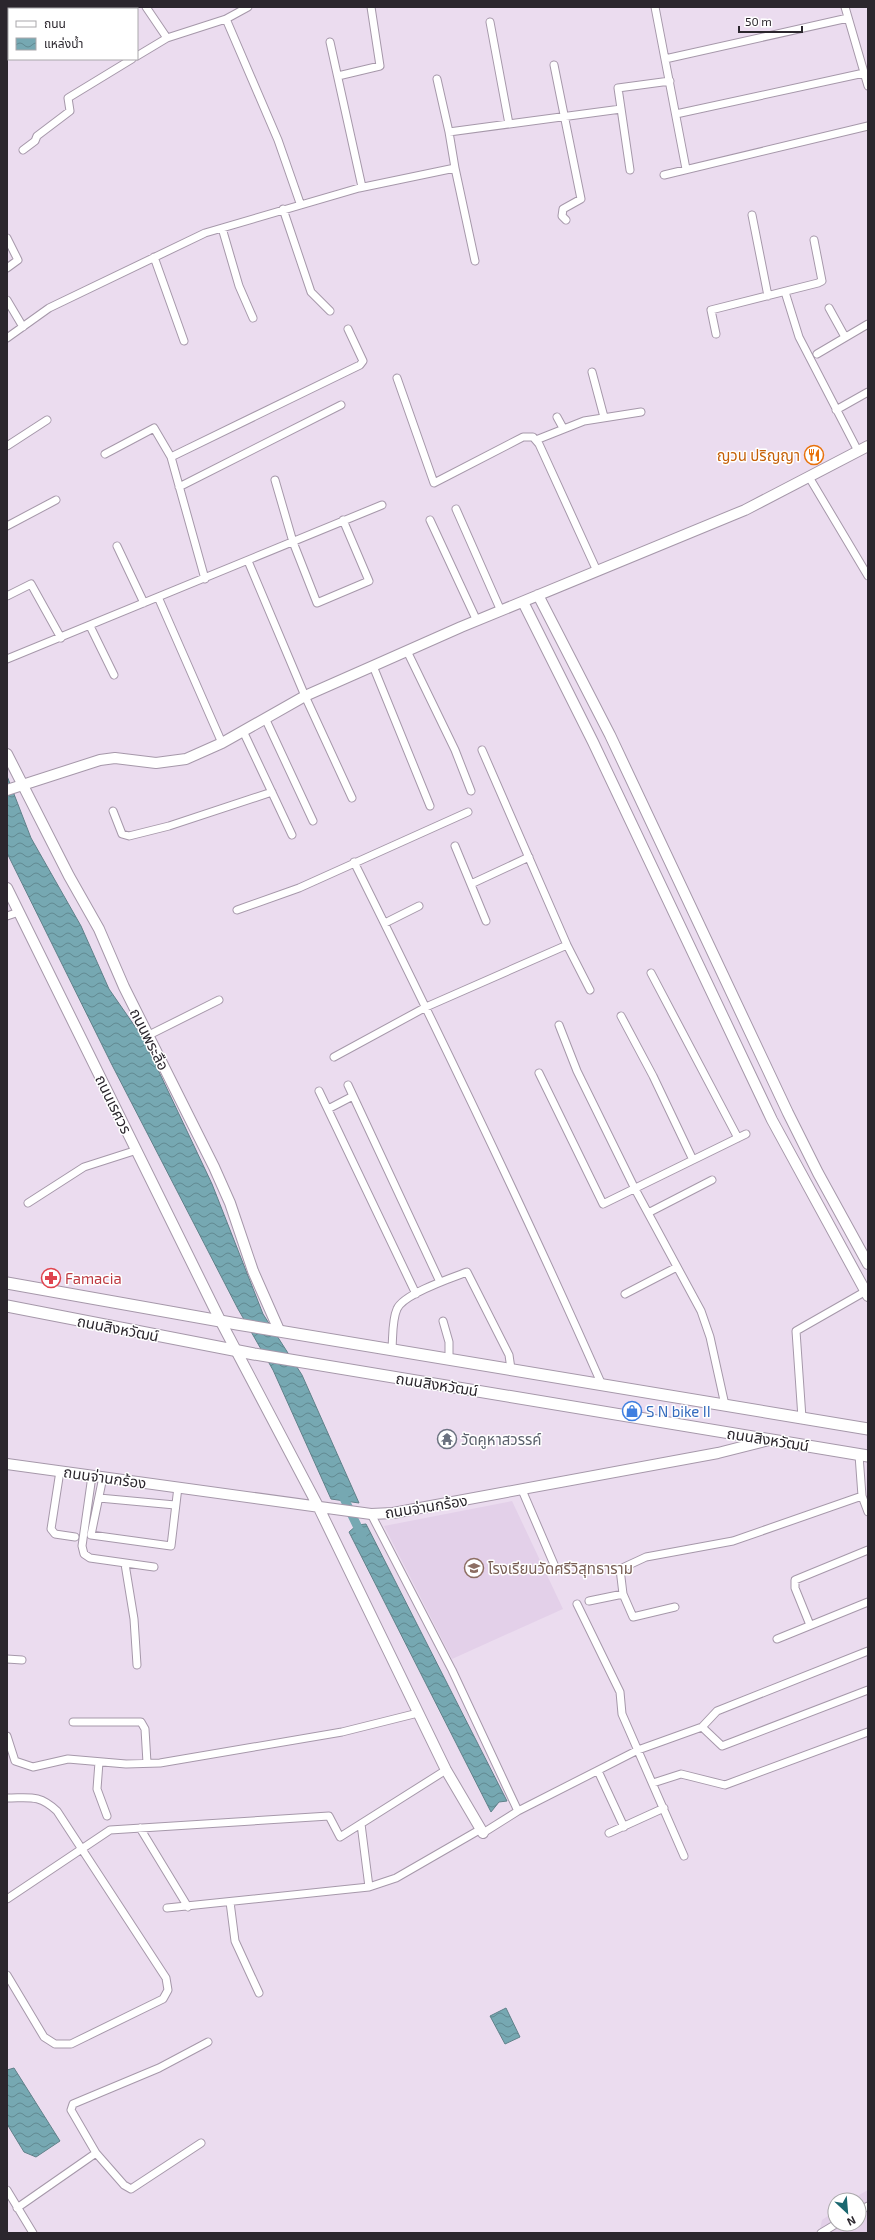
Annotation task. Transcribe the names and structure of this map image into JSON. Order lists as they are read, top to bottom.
{
  "streets": {
    "main road": ["ถนนสิงหวัฒน์"],
    "street": ["ถนนพระลือ", "ถนนเรศวร", "ถนนจ่านกร้อง"]
  },
  "crossings": [
    ["ถนนพระลือ", "ถนนสิงหวัฒน์"],
    ["ถนนเรศวร", "ถนนสิงหวัฒน์"],
    ["ถนนเรศวร", "ถนนจ่านกร้อง"],
    ["ถนนสิงหวัฒน์", "ถนนจ่านกร้อง"]
  ],
  "places": {
    "restaurant": ["ญวน ปริญญา"],
    "pharmacy": ["Famacia"],
    "shop": ["S N bike II"],
    "temple": ["วัดคูหาสวรรค์"],
    "school or university": ["โรงเรียนวัดศรีวิสุทธาราม"]
  },
  "legend": ["ถนน", "แหล่งน้ำ"],
  "scale_bar": "50 m",
  "north": "bottom right"
}
